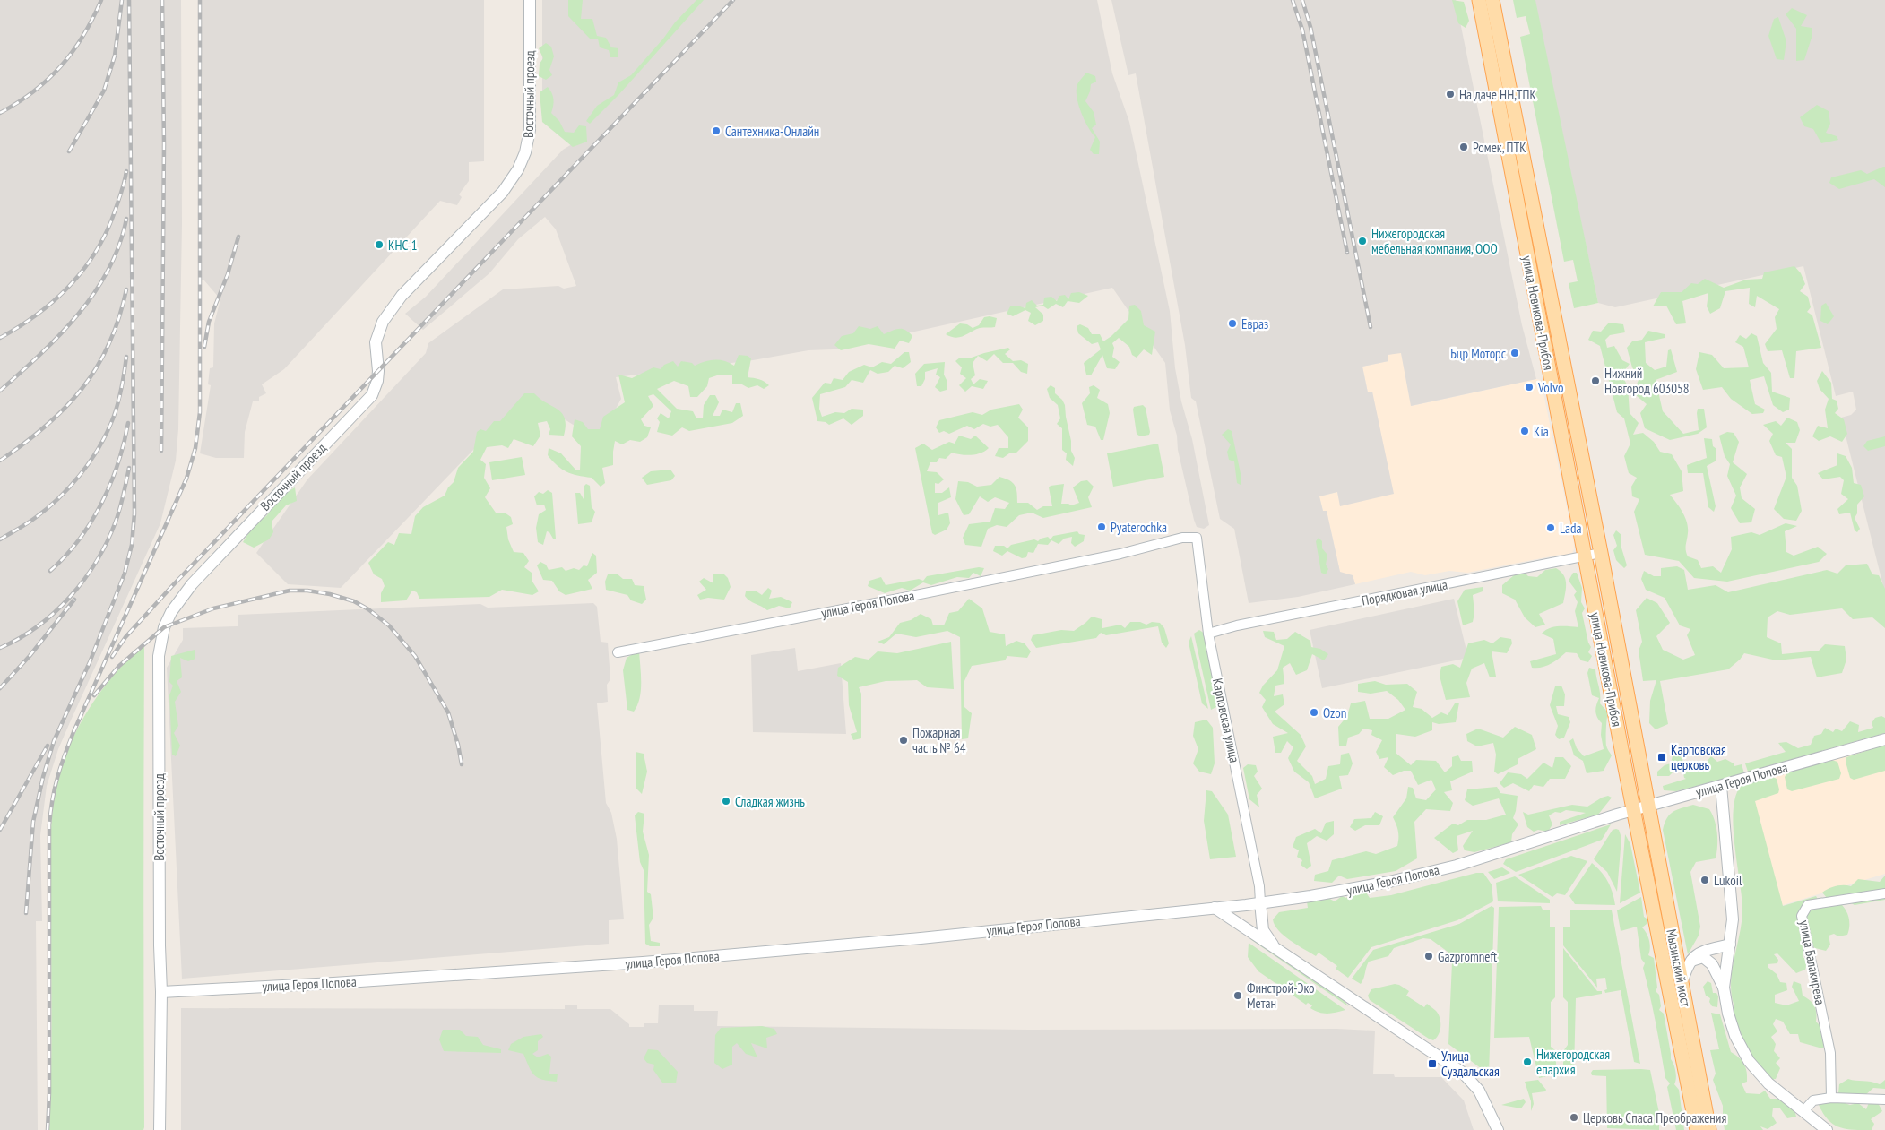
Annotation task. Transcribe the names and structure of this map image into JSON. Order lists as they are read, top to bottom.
{
  "streets": {
    "main road": ["улица Новикова-Прибоя", "Мызинский мост"],
    "street": [
      "Восточный проезд",
      "Порядковая улица",
      "улица Героя Попова",
      "Карповская улица",
      "улица Балакирева"
    ]
  },
  "crossings": [
    ["Восточный проезд", "улица Героя Попова"],
    ["улица Новикова-Прибоя", "Порядковая улица"],
    ["улица Новикова-Прибоя", "улица Героя Попова"],
    ["улица Новикова-Прибоя", "Мызинский мост"],
    ["Порядковая улица", "Карповская улица"],
    ["улица Героя Попова", "Карповская улица"],
    ["улица Героя Попова", "Мызинский мост"]
  ],
  "places": {
    "other": [
      "На даче НН,ТПК",
      "Сантехника-Онлайн",
      "Ромек, ПТК",
      "Нижегородская мебельная компания, ООО",
      "КНС-1",
      "Евраз",
      "Бцр Моторс",
      "Нижний Новгород 603058",
      "Volvo",
      "Kia",
      "Pyaterochka",
      "Lada",
      "Ozon",
      "Пожарная часть № 64",
      "Сладкая жизнь",
      "Lukoil",
      "Gazpromneft",
      "Финстрой-Эко Метан",
      "Нижегородская епархия",
      "Церковь Спаса Преображения"
    ],
    "transit": ["Карповская церковь", "Улица Суздальская"]
  }
}
